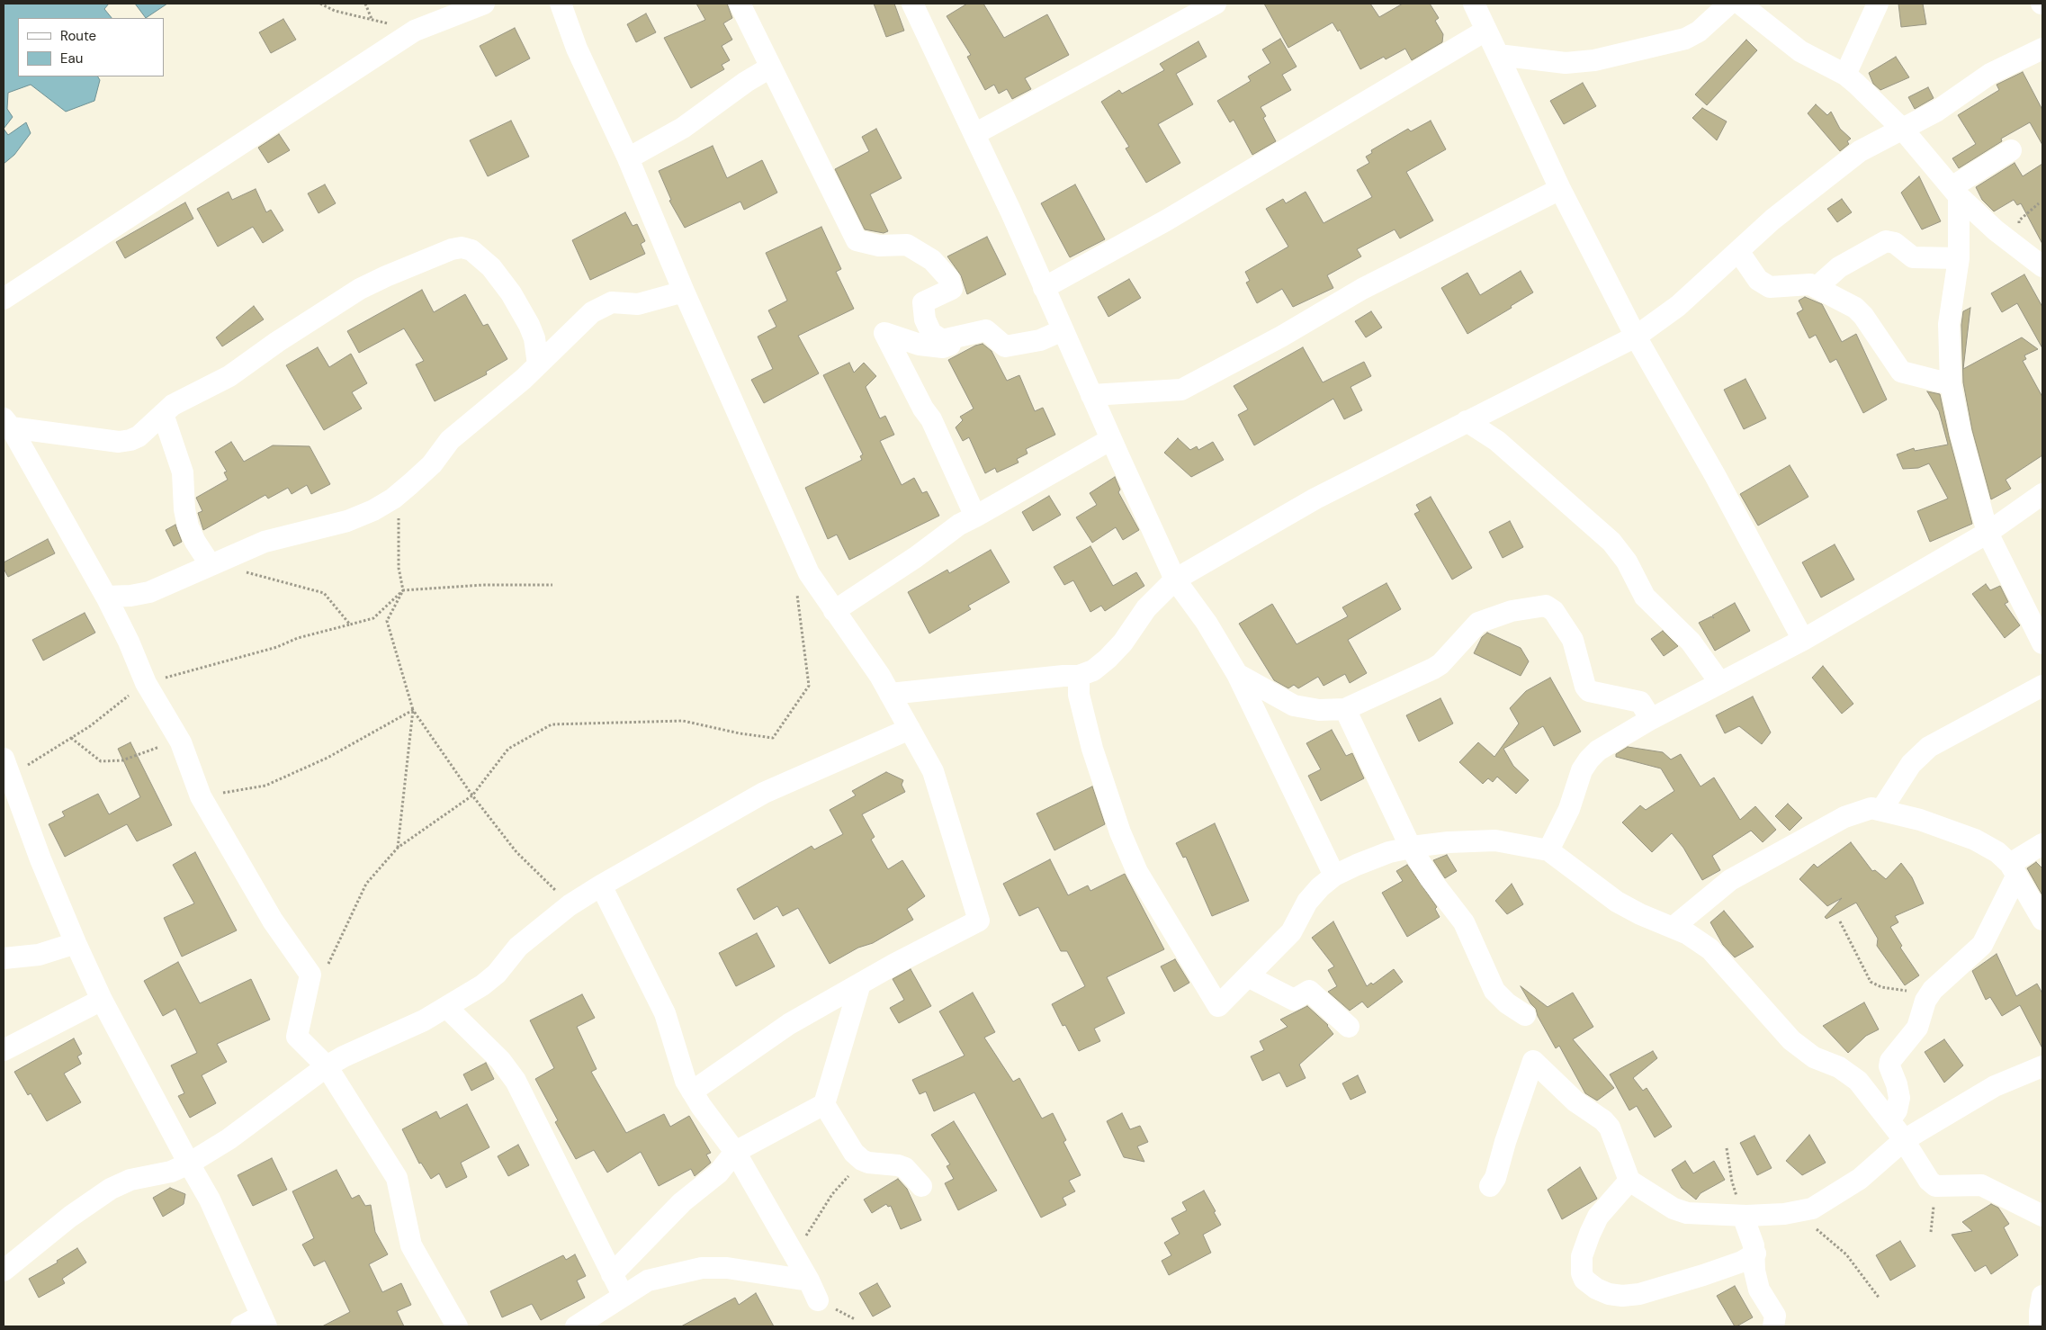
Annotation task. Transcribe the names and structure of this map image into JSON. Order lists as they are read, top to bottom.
{
  "legend": ["Route", "Eau"]
}
